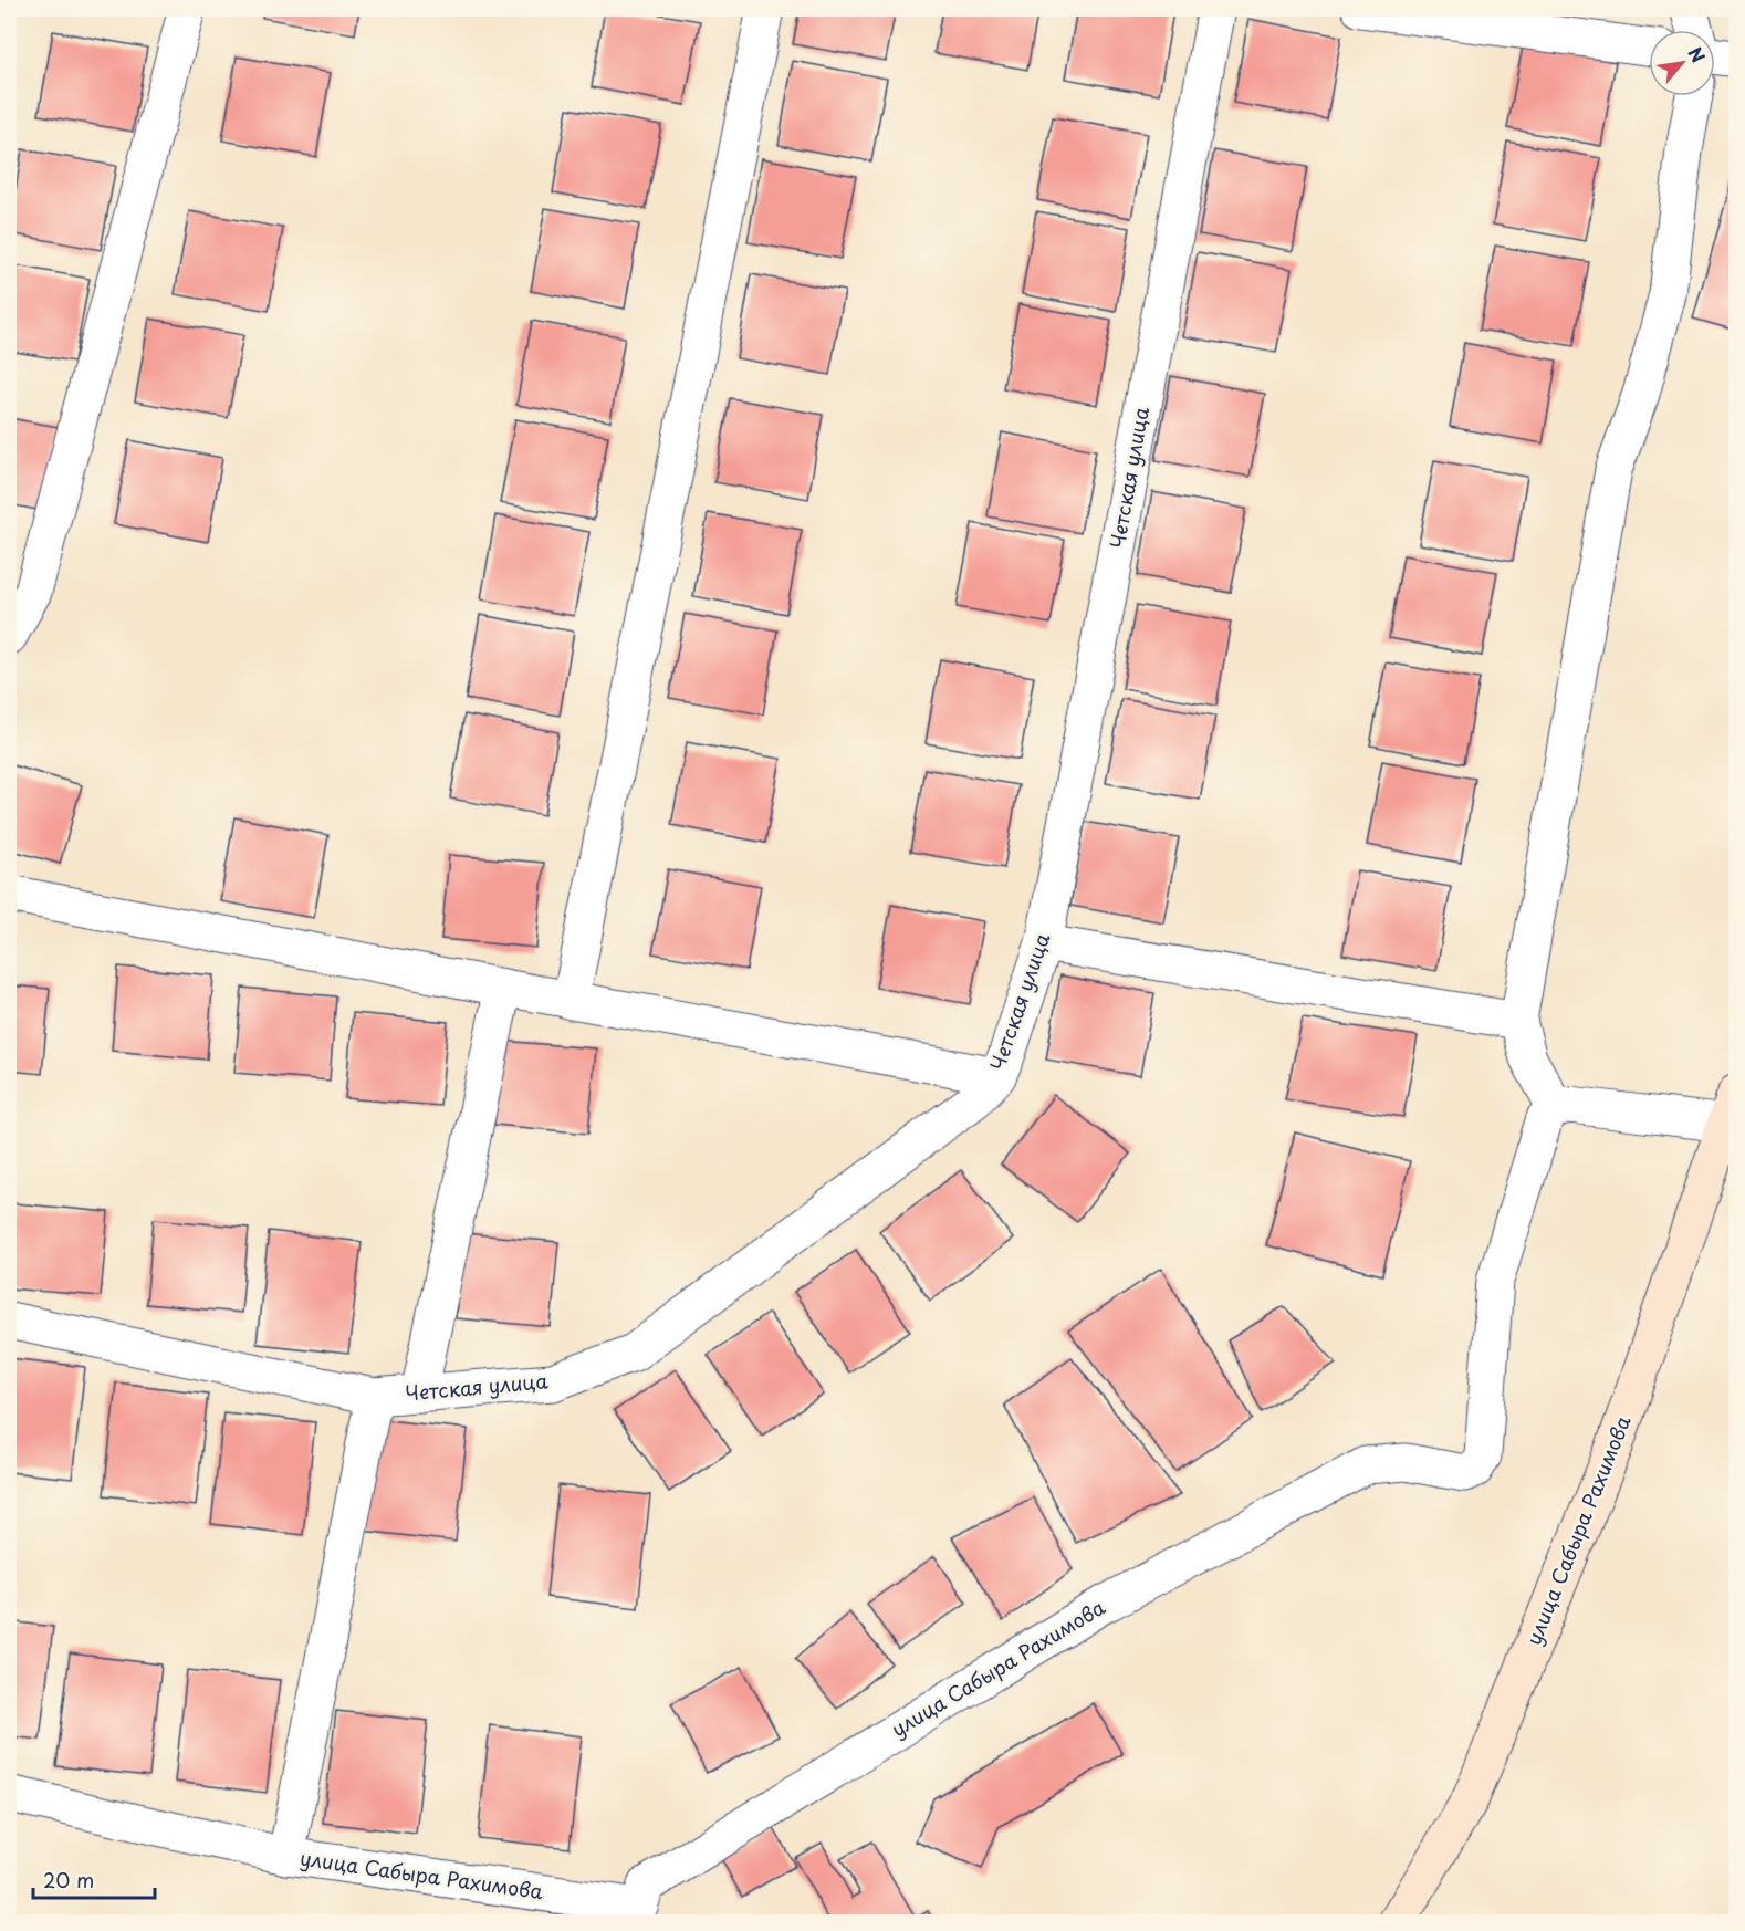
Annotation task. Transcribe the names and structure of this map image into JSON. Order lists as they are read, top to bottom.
{
  "streets": {
    "main road": ["улица Сабыра Рахимова"],
    "street": ["Четская улица"]
  },
  "scale_bar": "20 m",
  "north": "top right"
}
